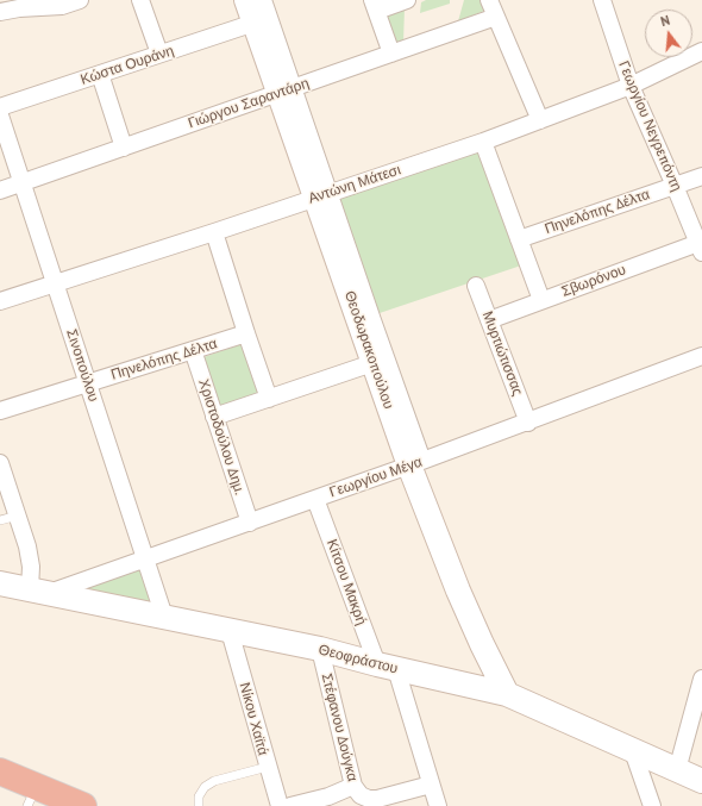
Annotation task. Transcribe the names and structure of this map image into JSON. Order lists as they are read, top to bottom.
{
  "streets": {
    "street": [
      "Κώστα Ουράνη",
      "Γιώργου Σαραντάρη",
      "Γεωργίου Νεγρεπόντη",
      "Αντώνη Μάτεσι",
      "Πηνελόπης Δέλτα",
      "Σβωρόνου",
      "Θεοδωρακοπούλου",
      "Μυρτιώτισσας",
      "Σινοπούλου",
      "Χριστοδούλου Δημ.",
      "Γεωργίου Μέγα",
      "Κίτσου Μακρή",
      "Θεοφράστου",
      "Νίκου Χαϊτά",
      "Στέφανου Δούγκα"
    ]
  },
  "crossings": [
    ["Κώστα Ουράνη", "Θεοδωρακοπούλου"],
    ["Γιώργου Σαραντάρη", "Θεοδωρακοπούλου"],
    ["Γιώργου Σαραντάρη", "Σινοπούλου"],
    ["Γεωργίου Νεγρεπόντη", "Αντώνη Μάτεσι"],
    ["Γεωργίου Νεγρεπόντη", "Πηνελόπης Δέλτα"],
    ["Γεωργίου Νεγρεπόντη", "Σβωρόνου"],
    ["Αντώνη Μάτεσι", "Θεοδωρακοπούλου"],
    ["Αντώνη Μάτεσι", "Σινοπούλου"],
    ["Πηνελόπης Δέλτα", "Σινοπούλου"],
    ["Πηνελόπης Δέλτα", "Χριστοδούλου Δημ."],
    ["Σβωρόνου", "Μυρτιώτισσας"],
    ["Θεοδωρακοπούλου", "Γεωργίου Μέγα"],
    ["Θεοδωρακοπούλου", "Θεοφράστου"],
    ["Μυρτιώτισσας", "Γεωργίου Μέγα"],
    ["Σινοπούλου", "Γεωργίου Μέγα"],
    ["Σινοπούλου", "Θεοφράστου"],
    ["Χριστοδούλου Δημ.", "Γεωργίου Μέγα"],
    ["Γεωργίου Μέγα", "Κίτσου Μακρή"],
    ["Γεωργίου Μέγα", "Θεοφράστου"],
    ["Κίτσου Μακρή", "Θεοφράστου"],
    ["Κίτσου Μακρή", "Στέφανου Δούγκα"],
    ["Θεοφράστου", "Νίκου Χαϊτά"],
    ["Θεοφράστου", "Στέφανου Δούγκα"]
  ],
  "north": "top"
}
